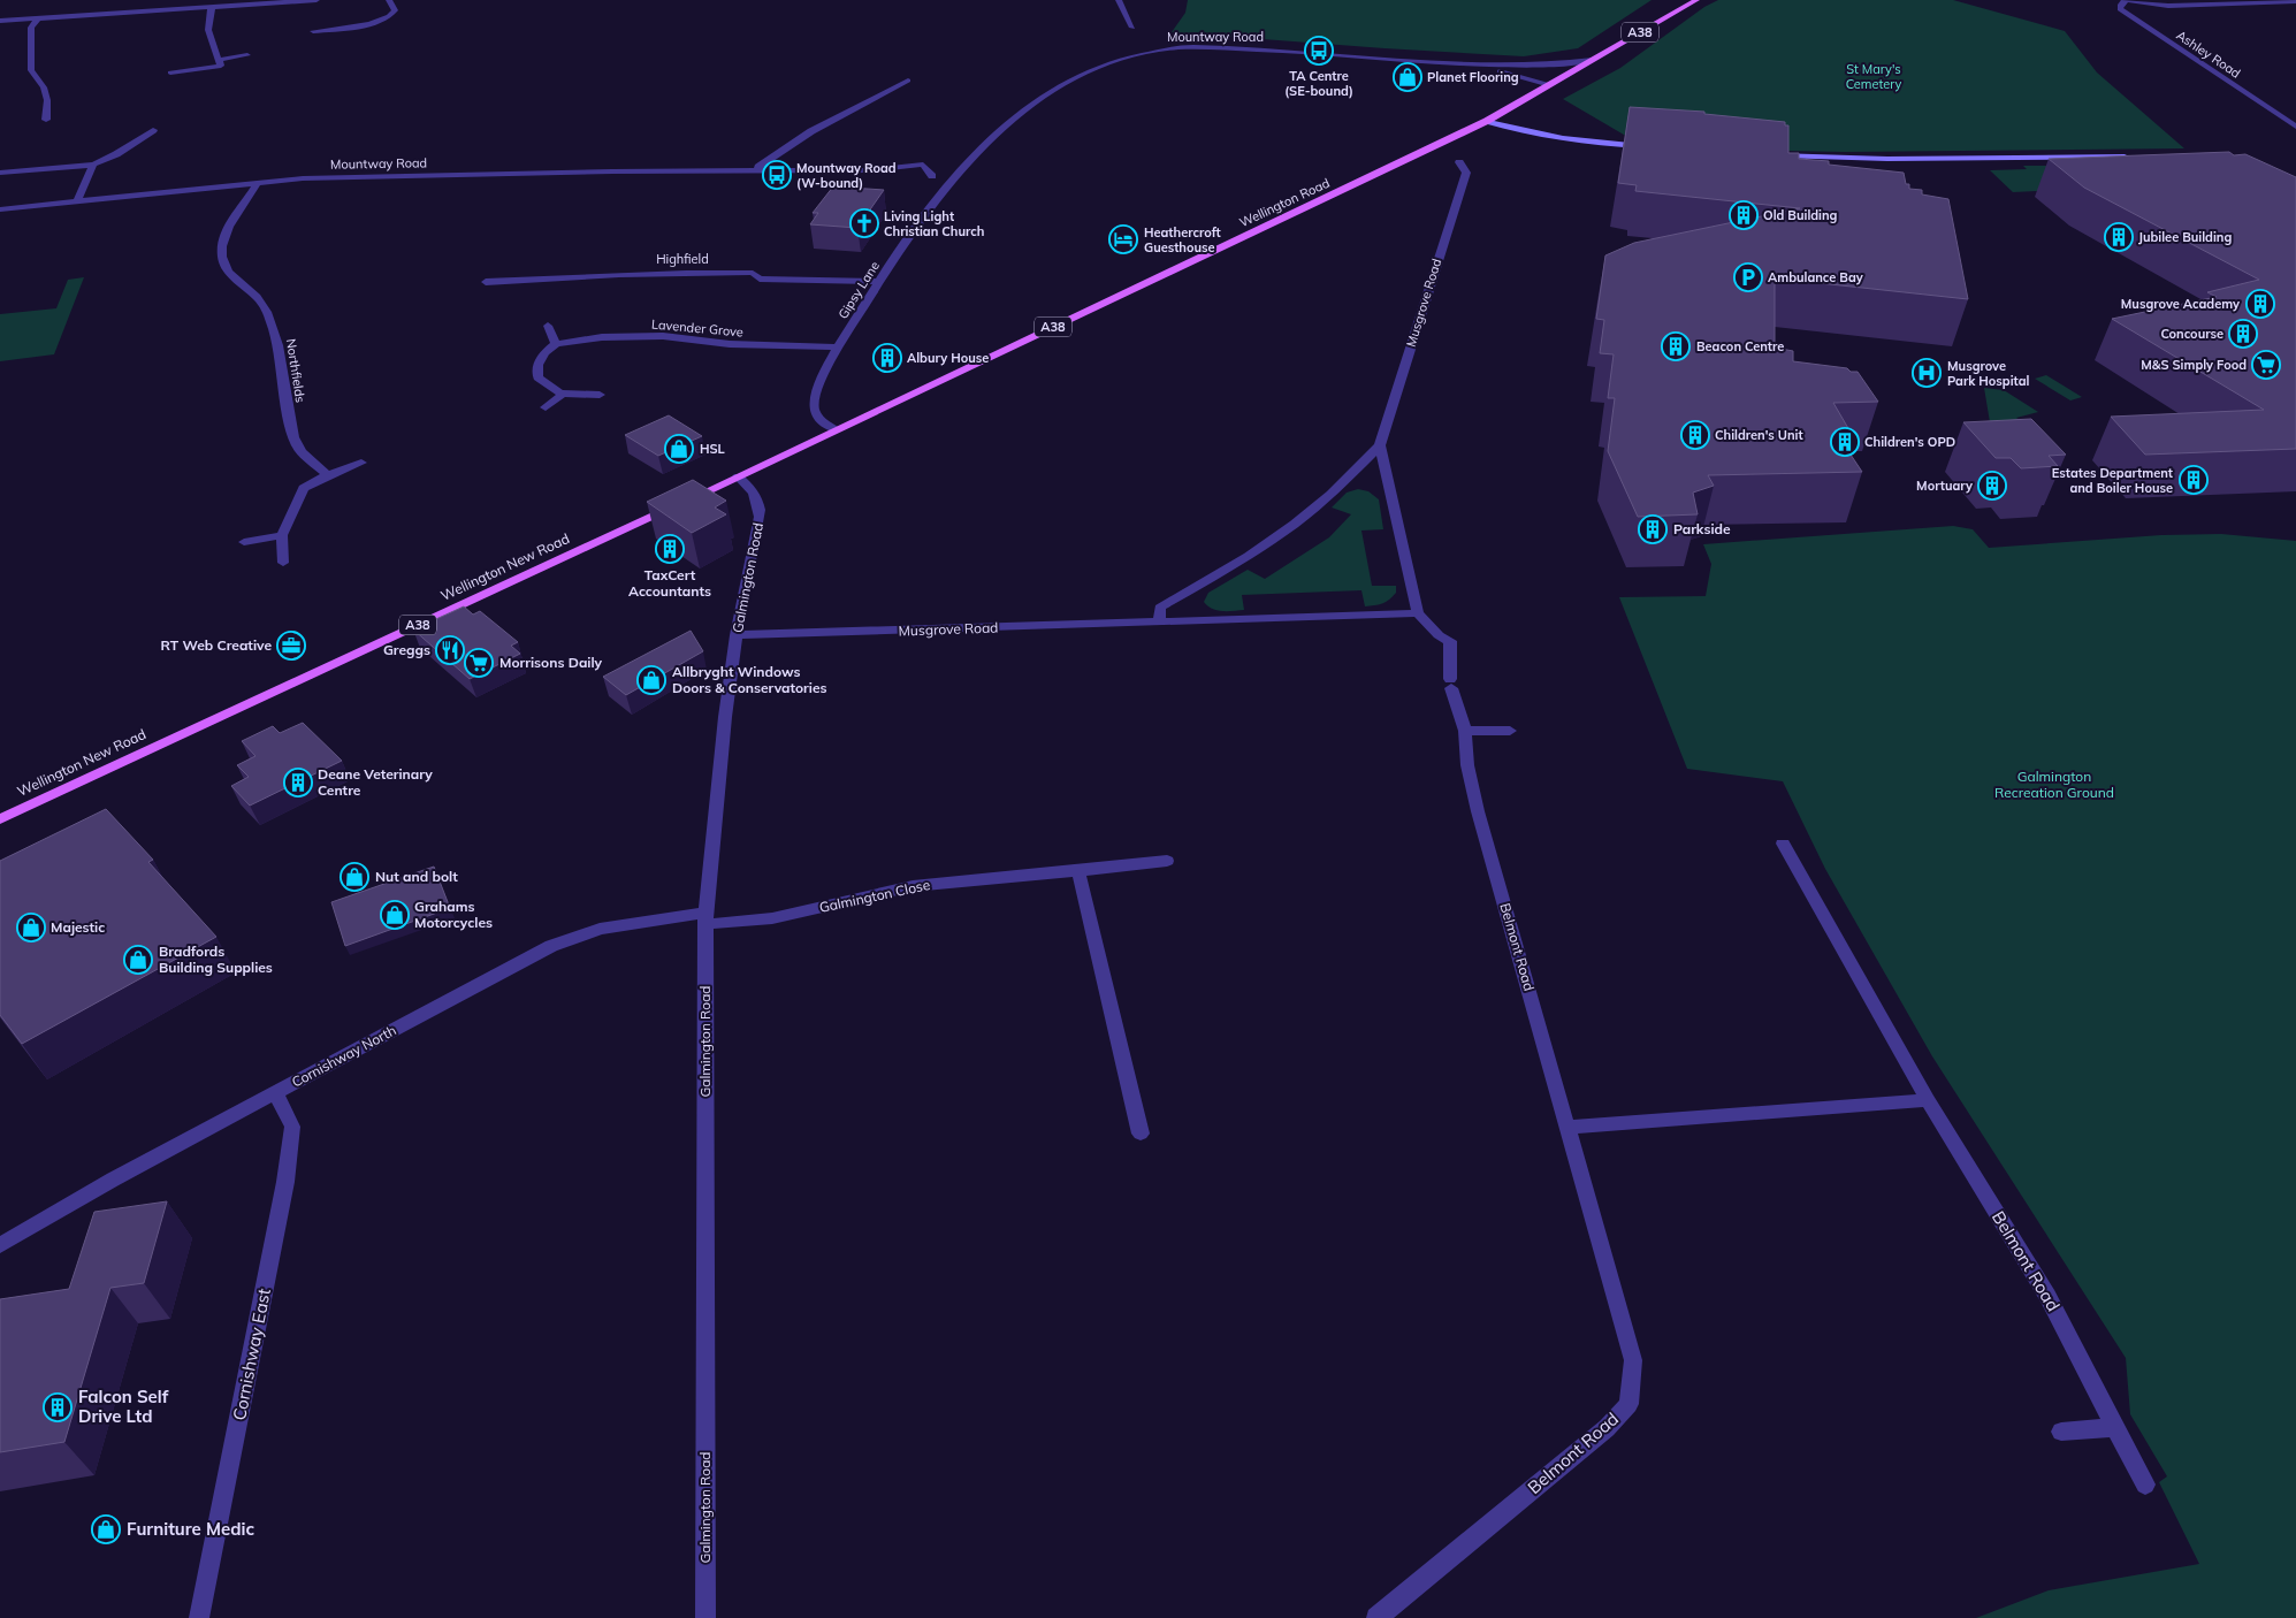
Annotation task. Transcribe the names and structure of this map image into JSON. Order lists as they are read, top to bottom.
{
  "streets": {
    "main road": ["A38", "Wellington Road", "Wellington New Road"],
    "street": [
      "Mountway Road",
      "Ashley Road",
      "Highfield",
      "Gipsy Lane",
      "Musgrove Road",
      "Lavender Grove",
      "Northfields",
      "Galmington Road",
      "Galmington Close",
      "Belmont Road",
      "Cornishway North",
      "Cornishway East"
    ]
  },
  "crossings": [
    ["A38", "Mountway Road"],
    ["A38", "Wellington Road"],
    ["Mountway Road", "Gipsy Lane"],
    ["Mountway Road", "Northfields"],
    ["Wellington Road", "Gipsy Lane"],
    ["Wellington Road", "Wellington New Road"],
    ["Highfield", "Gipsy Lane"],
    ["Gipsy Lane", "Lavender Grove"],
    ["Gipsy Lane", "Wellington New Road"],
    ["Musgrove Road", "Galmington Road"],
    ["Musgrove Road", "Belmont Road"],
    ["Wellington New Road", "Galmington Road"],
    ["Galmington Road", "Galmington Close"],
    ["Galmington Road", "Cornishway North"],
    ["Galmington Close", "Cornishway North"],
    ["Cornishway North", "Cornishway East"]
  ],
  "parks": ["St Mary's Cemetery", "Galmington Recreation Ground"],
  "places": {
    "bus stop": ["TA Centre (SE-bound)", "Mountway Road (W-bound)"],
    "shop": [
      "Planet Flooring",
      "HSL",
      "Allbryght Windows Doors & Conservatories",
      "Nut and bolt",
      "Grahams Motorcycles",
      "Majestic",
      "Bradfords Building Supplies",
      "Furniture Medic"
    ],
    "building": [
      "Old Building",
      "Jubilee Building",
      "Musgrove Academy",
      "Concourse",
      "Beacon Centre",
      "Albury House",
      "Children's Unit",
      "Children's OPD",
      "Estates Department and Boiler House",
      "Mortuary",
      "Parkside",
      "TaxCert Accountants",
      "Deane Veterinary Centre",
      "Falcon Self Drive Ltd"
    ],
    "church": ["Living Light Christian Church"],
    "hotel": ["Heathercroft Guesthouse"],
    "parking": ["Ambulance Bay"],
    "supermarket": ["M&S Simply Food", "Morrisons Daily"],
    "hospital": ["Musgrove Park Hospital"],
    "office": ["RT Web Creative"],
    "restaurant": ["Greggs"]
  }
}
